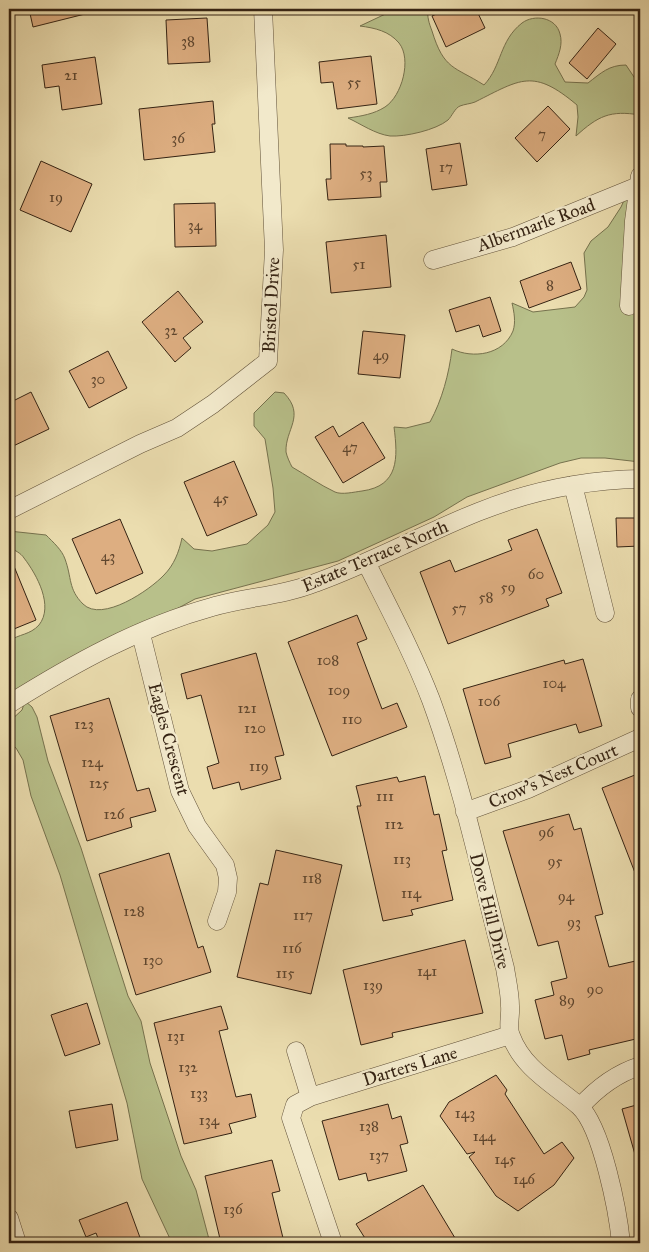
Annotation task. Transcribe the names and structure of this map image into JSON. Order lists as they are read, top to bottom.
{
  "streets": {
    "street": [
      "Albermarle Road",
      "Bristol Drive",
      "Estate Terrace North",
      "Eagles Crescent",
      "Crow's Nest Court",
      "Dove Hill Drive",
      "Darters Lane"
    ]
  },
  "crossings": [
    ["Estate Terrace North", "Eagles Crescent"],
    ["Estate Terrace North", "Dove Hill Drive"],
    ["Crow's Nest Court", "Dove Hill Drive"],
    ["Dove Hill Drive", "Darters Lane"]
  ],
  "house_numbers": [
    "38",
    "21",
    "55",
    "7",
    "36",
    "17",
    "53",
    "19",
    "34",
    "51",
    "8",
    "32",
    "49",
    "30",
    "47",
    "45",
    "43",
    "60",
    "59",
    "58",
    "57",
    "108",
    "104",
    "109",
    "106",
    "121",
    "110",
    "123",
    "120",
    "124",
    "119",
    "125",
    "111",
    "126",
    "112",
    "96",
    "113",
    "95",
    "118",
    "114",
    "94",
    "128",
    "117",
    "93",
    "116",
    "130",
    "141",
    "115",
    "139",
    "90",
    "89",
    "131",
    "132",
    "133",
    "143",
    "134",
    "138",
    "144",
    "137",
    "145",
    "146",
    "136"
  ]
}
